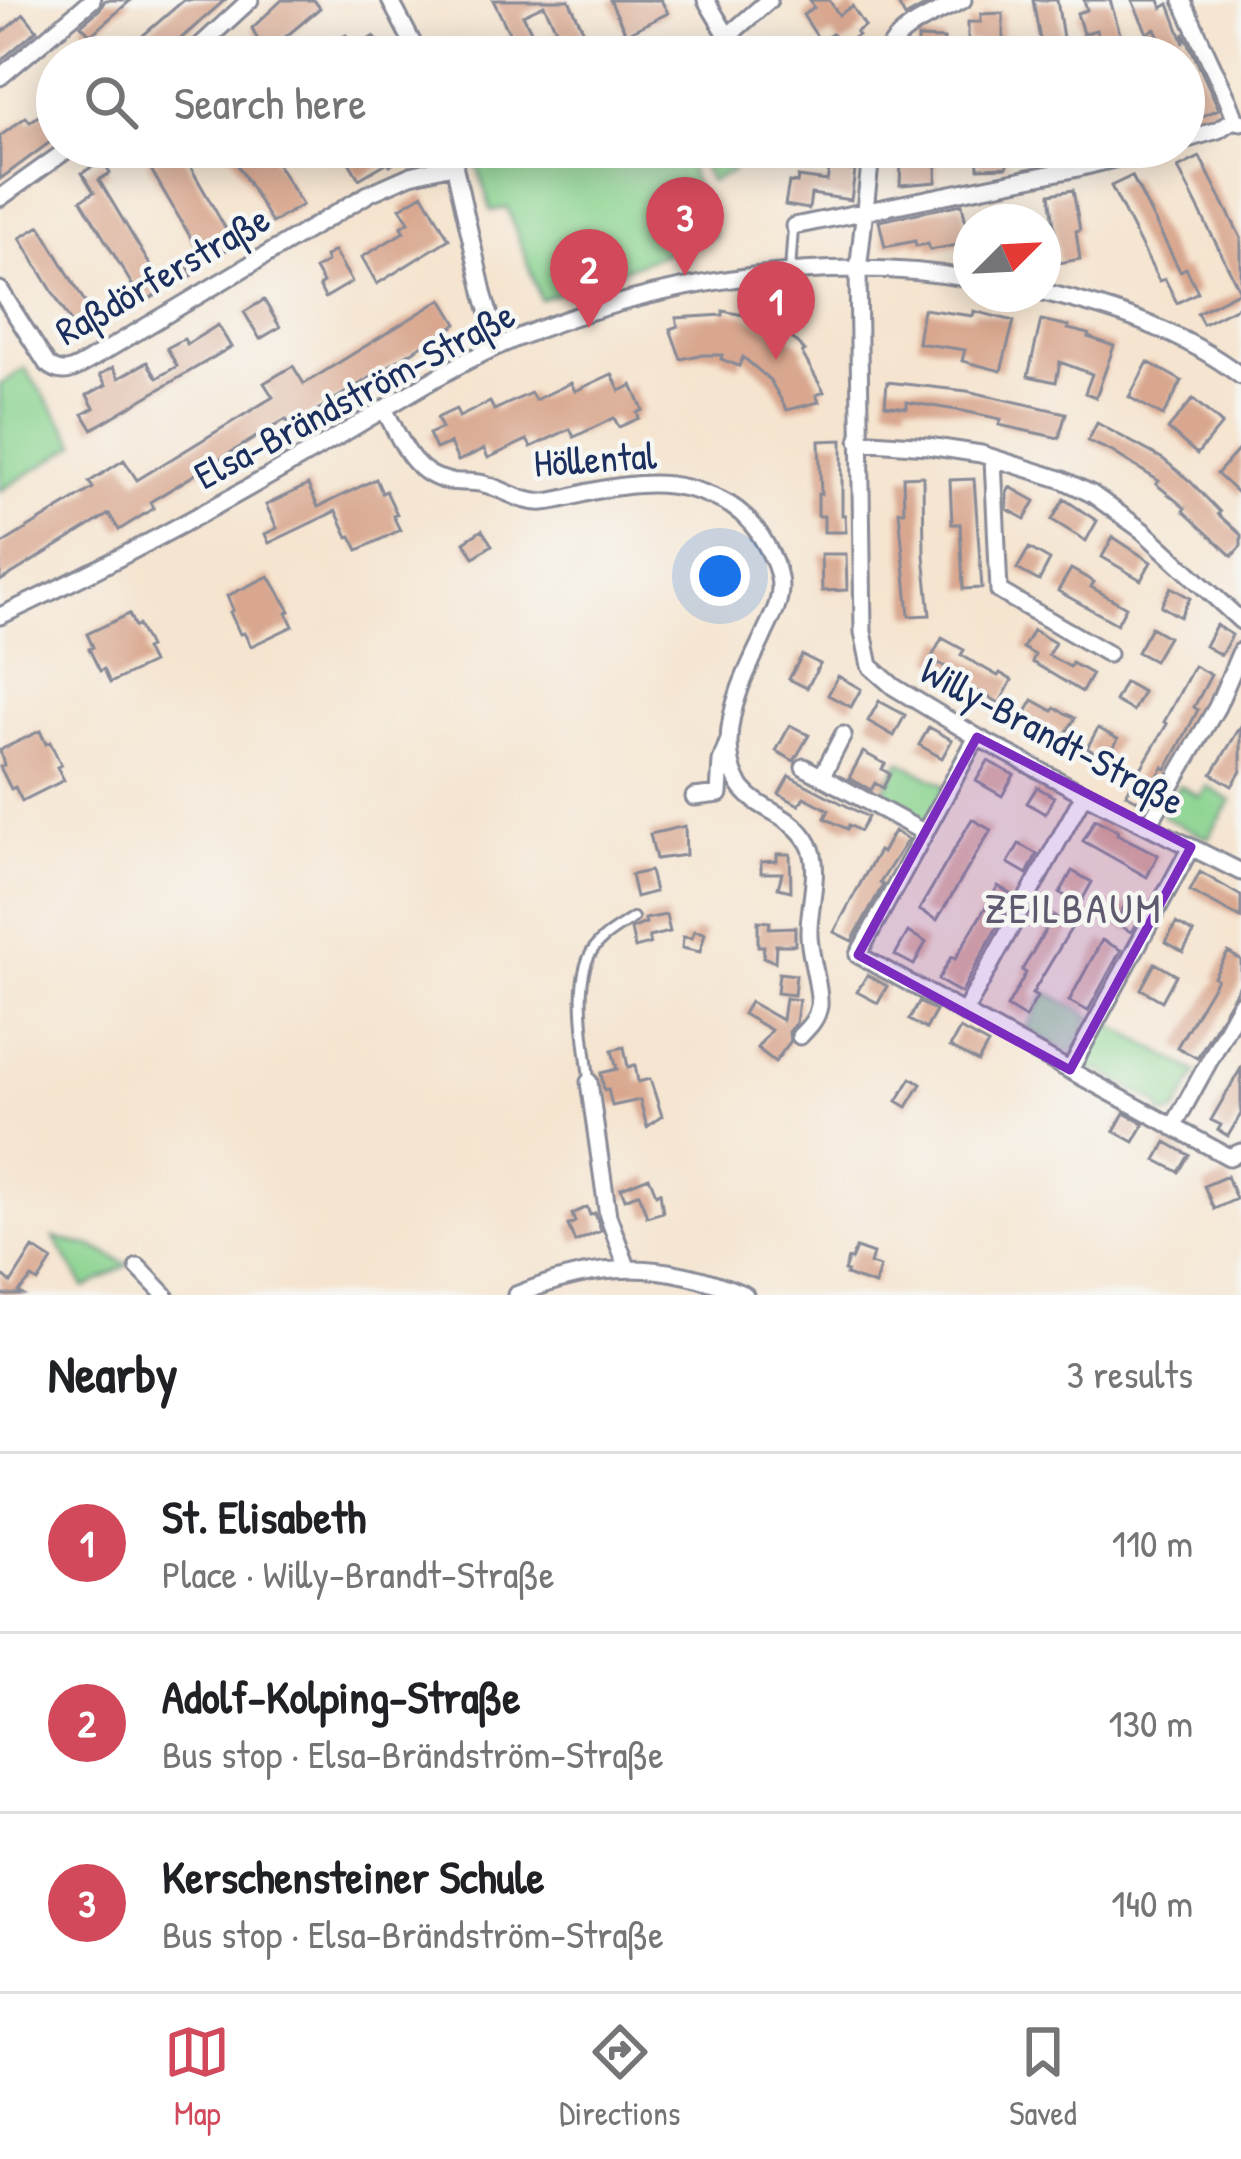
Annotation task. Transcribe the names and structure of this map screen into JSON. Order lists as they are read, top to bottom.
{
  "streets": {
    "street": [
      "Raßdörferstraße",
      "Elsa-Brändström-Straße",
      "Höllental",
      "Willy-Brandt-Straße"
    ]
  },
  "crossings": [
    ["Elsa-Brändström-Straße", "Höllental"],
    ["Elsa-Brändström-Straße", "Willy-Brandt-Straße"]
  ],
  "districts": ["ZEILBAUM"],
  "north": "top right",
  "page": {
    "search": "Search here",
    "pins": ["3", "2", "1"],
    "heading": ["Nearby", "3 results"],
    "list": [
      {
        "mark": "1",
        "name": "St. Elisabeth",
        "note": "Place · Willy-Brandt-Straße",
        "value": "110 m"
      },
      {
        "mark": "2",
        "name": "Adolf-Kolping-Straße",
        "note": "Bus stop · Elsa-Brändström-Straße",
        "value": "130 m"
      },
      {
        "mark": "3",
        "name": "Kerschensteiner Schule",
        "note": "Bus stop · Elsa-Brändström-Straße",
        "value": "140 m"
      }
    ],
    "nav": ["Map", "Directions", "Saved"]
  }
}
